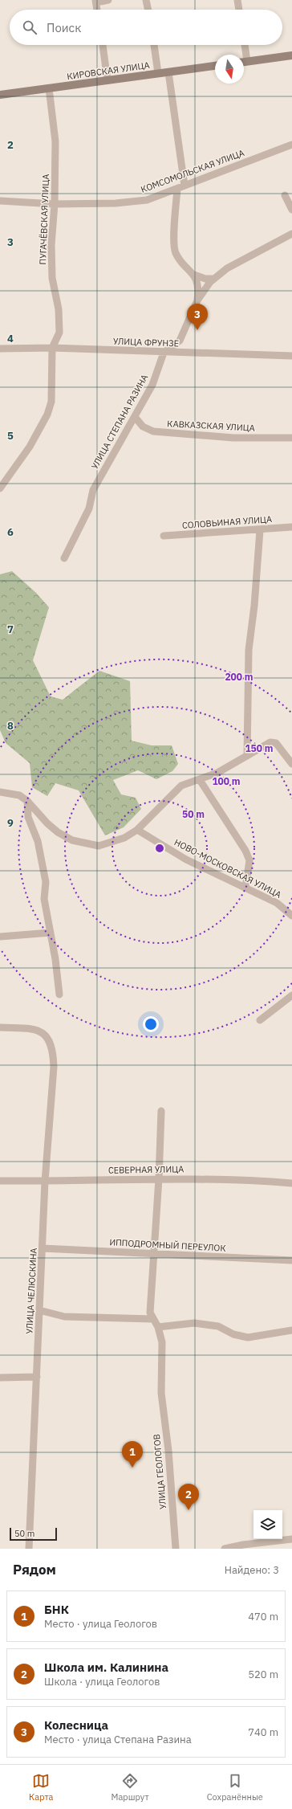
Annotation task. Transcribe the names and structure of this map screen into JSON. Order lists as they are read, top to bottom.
{
  "streets": {
    "main road": ["КИРОВСКАЯ УЛИЦА"],
    "street": [
      "КОМСОМОЛЬСКАЯ УЛИЦА",
      "ПУГАЧЁВСКАЯ УЛИЦА",
      "УЛИЦА ФРУНЗЕ",
      "УЛИЦА СТЕПАНА РАЗИНА",
      "КАВКАЗСКАЯ УЛИЦА",
      "СОЛОВЬИНАЯ УЛИЦА",
      "НОВО-МОСКОВСКАЯ УЛИЦА",
      "СЕВЕРНАЯ УЛИЦА",
      "ИППОДРОМНЫЙ ПЕРЕУЛОК",
      "УЛИЦА ЧЕЛЮСКИНА",
      "УЛИЦА ГЕОЛОГОВ"
    ]
  },
  "crossings": [
    ["КИРОВСКАЯ УЛИЦА", "ПУГАЧЁВСКАЯ УЛИЦА"],
    ["КОМСОМОЛЬСКАЯ УЛИЦА", "ПУГАЧЁВСКАЯ УЛИЦА"],
    ["ПУГАЧЁВСКАЯ УЛИЦА", "УЛИЦА ФРУНЗЕ"],
    ["УЛИЦА ФРУНЗЕ", "УЛИЦА СТЕПАНА РАЗИНА"],
    ["УЛИЦА СТЕПАНА РАЗИНА", "КАВКАЗСКАЯ УЛИЦА"],
    ["СЕВЕРНАЯ УЛИЦА", "УЛИЦА ЧЕЛЮСКИНА"],
    ["ИППОДРОМНЫЙ ПЕРЕУЛОК", "УЛИЦА ЧЕЛЮСКИНА"]
  ],
  "scale_bar": "50 m",
  "north": "bottom",
  "page": {
    "search": "Поиск",
    "pins": ["3", "1", "2"],
    "scale": "50 m",
    "heading": ["Рядом", "Найдено: 3"],
    "list": [
      {
        "mark": "1",
        "name": "БНК",
        "note": "Место · улица Геологов",
        "value": "470 m"
      },
      {
        "mark": "2",
        "name": "Школа им. Калинина",
        "note": "Школа · улица Геологов",
        "value": "520 m"
      },
      {
        "mark": "3",
        "name": "Колесница",
        "note": "Место · улица Степана Разина",
        "value": "740 m"
      }
    ],
    "nav": ["Карта", "Маршрут", "Сохранённые"]
  },
  "grid": {
    "rows": [
      "2",
      "3",
      "4",
      "5",
      "6",
      "7",
      "8",
      "9"
    ]
  },
  "rings": [
    "200 m",
    "150 m",
    "100 m",
    "50 m"
  ]
}
